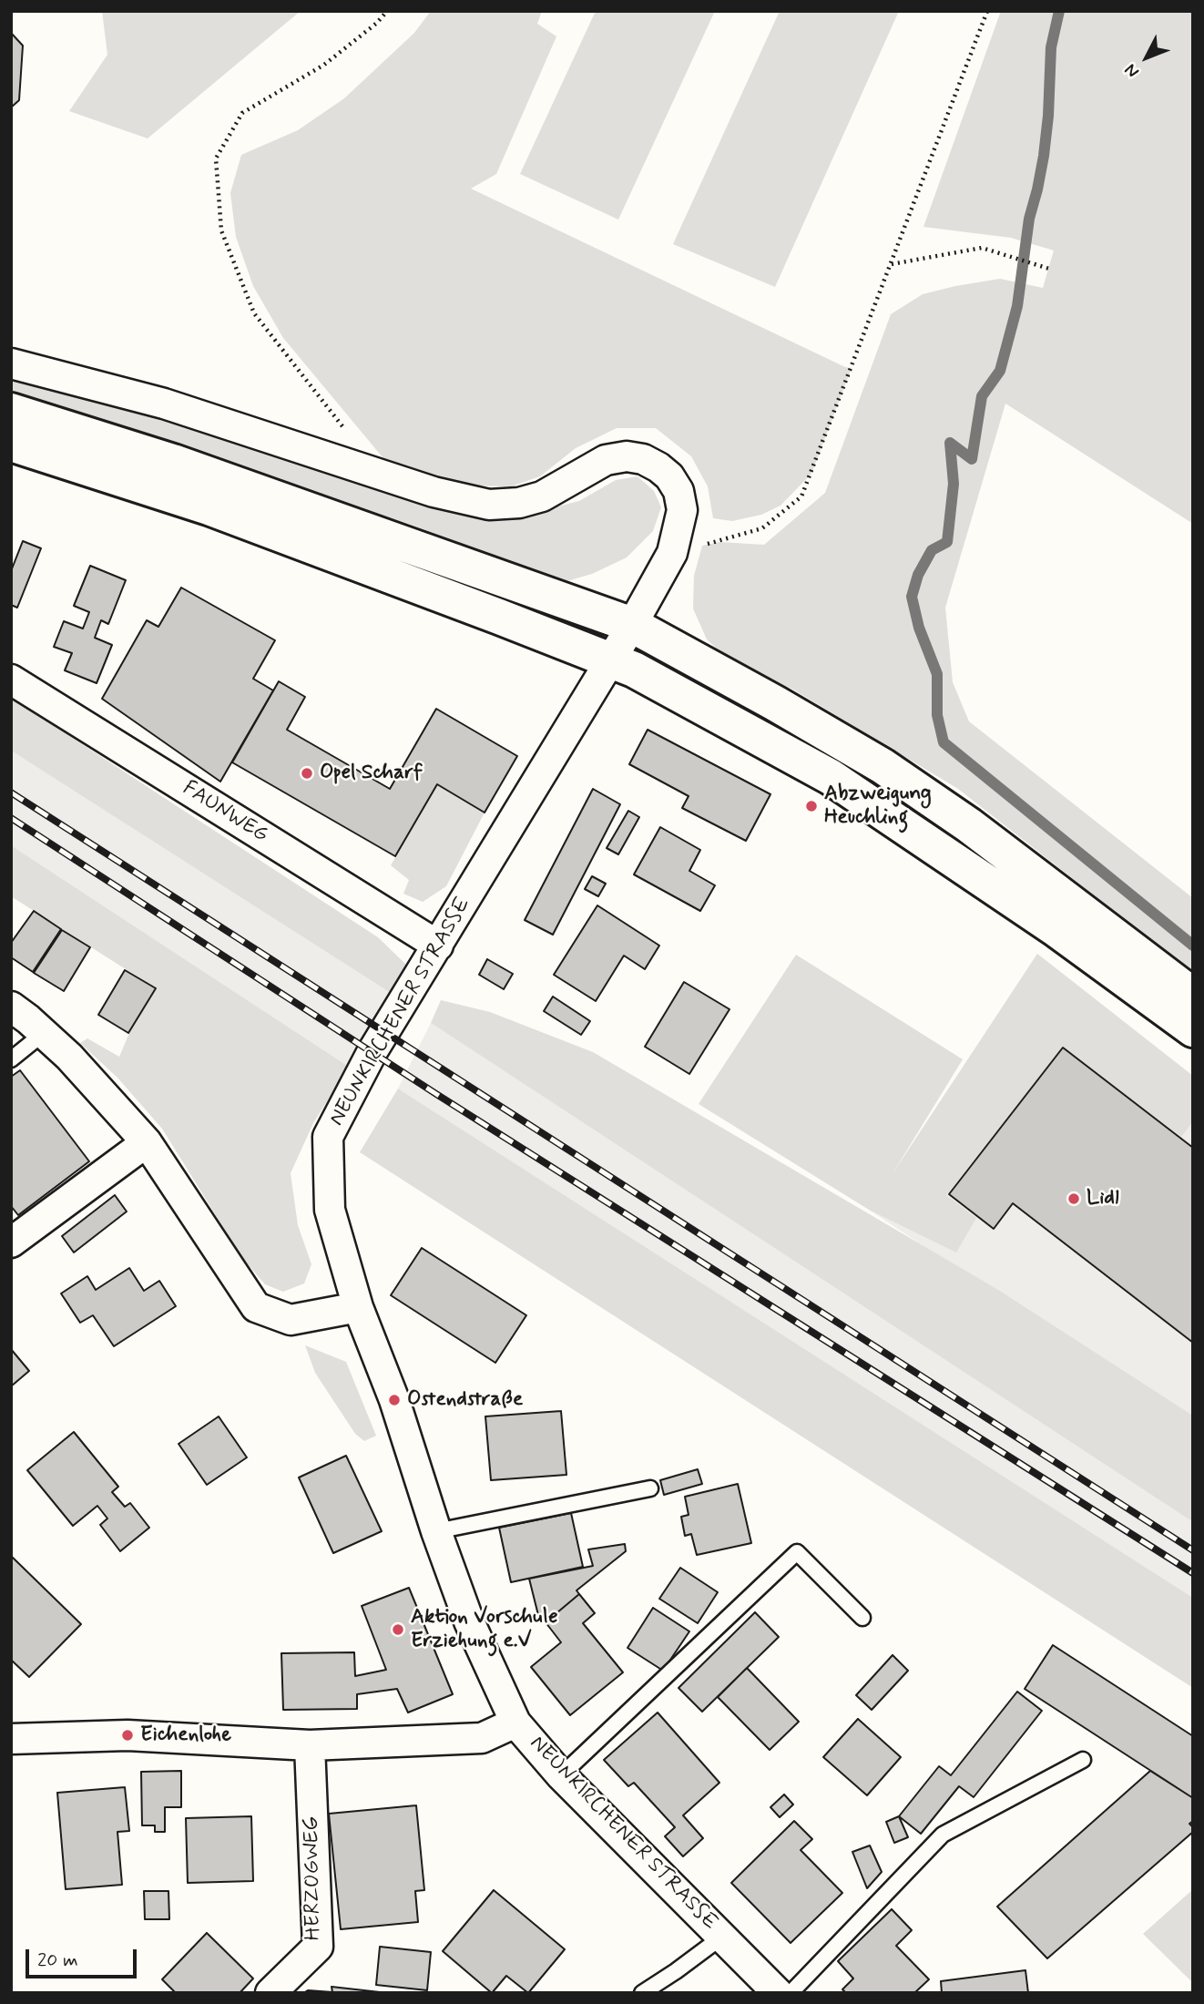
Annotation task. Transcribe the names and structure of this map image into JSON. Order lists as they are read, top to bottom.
{
  "streets": {
    "street": ["FAUNWEG", "NEUNKIRCHENER STRASSE", "HERZOGWEG"]
  },
  "crossings": [
    ["FAUNWEG", "NEUNKIRCHENER STRASSE"]
  ],
  "places": [
    "Opel Scharf",
    "Abzweigung Heuchling",
    "Lidl",
    "Ostendstraße",
    "Aktion Vorschule Erziehung e.V",
    "Eichenlohe"
  ],
  "scale_bar": "20 m",
  "north": "bottom left"
}
